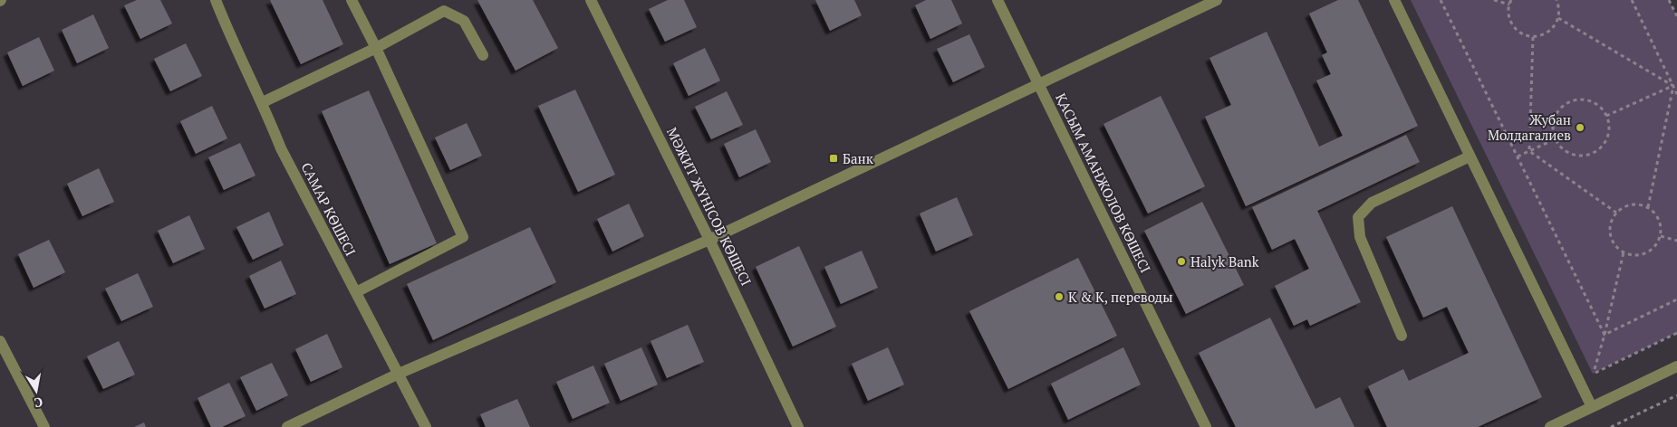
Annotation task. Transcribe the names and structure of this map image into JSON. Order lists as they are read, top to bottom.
{
  "streets": {
    "street": ["ҚАСЫМ АМАНЖОЛОВ КӨШЕСІ", "МӘЖИТ ЖҮНІСОВ КӨШЕСІ", "САМАР КӨШЕСІ"]
  },
  "places": {
    "other": ["Жубан Молдагалиев", "Halyk Bank", "K & K, переводы"],
    "transit": ["Банк"]
  },
  "north": "bottom"
}
